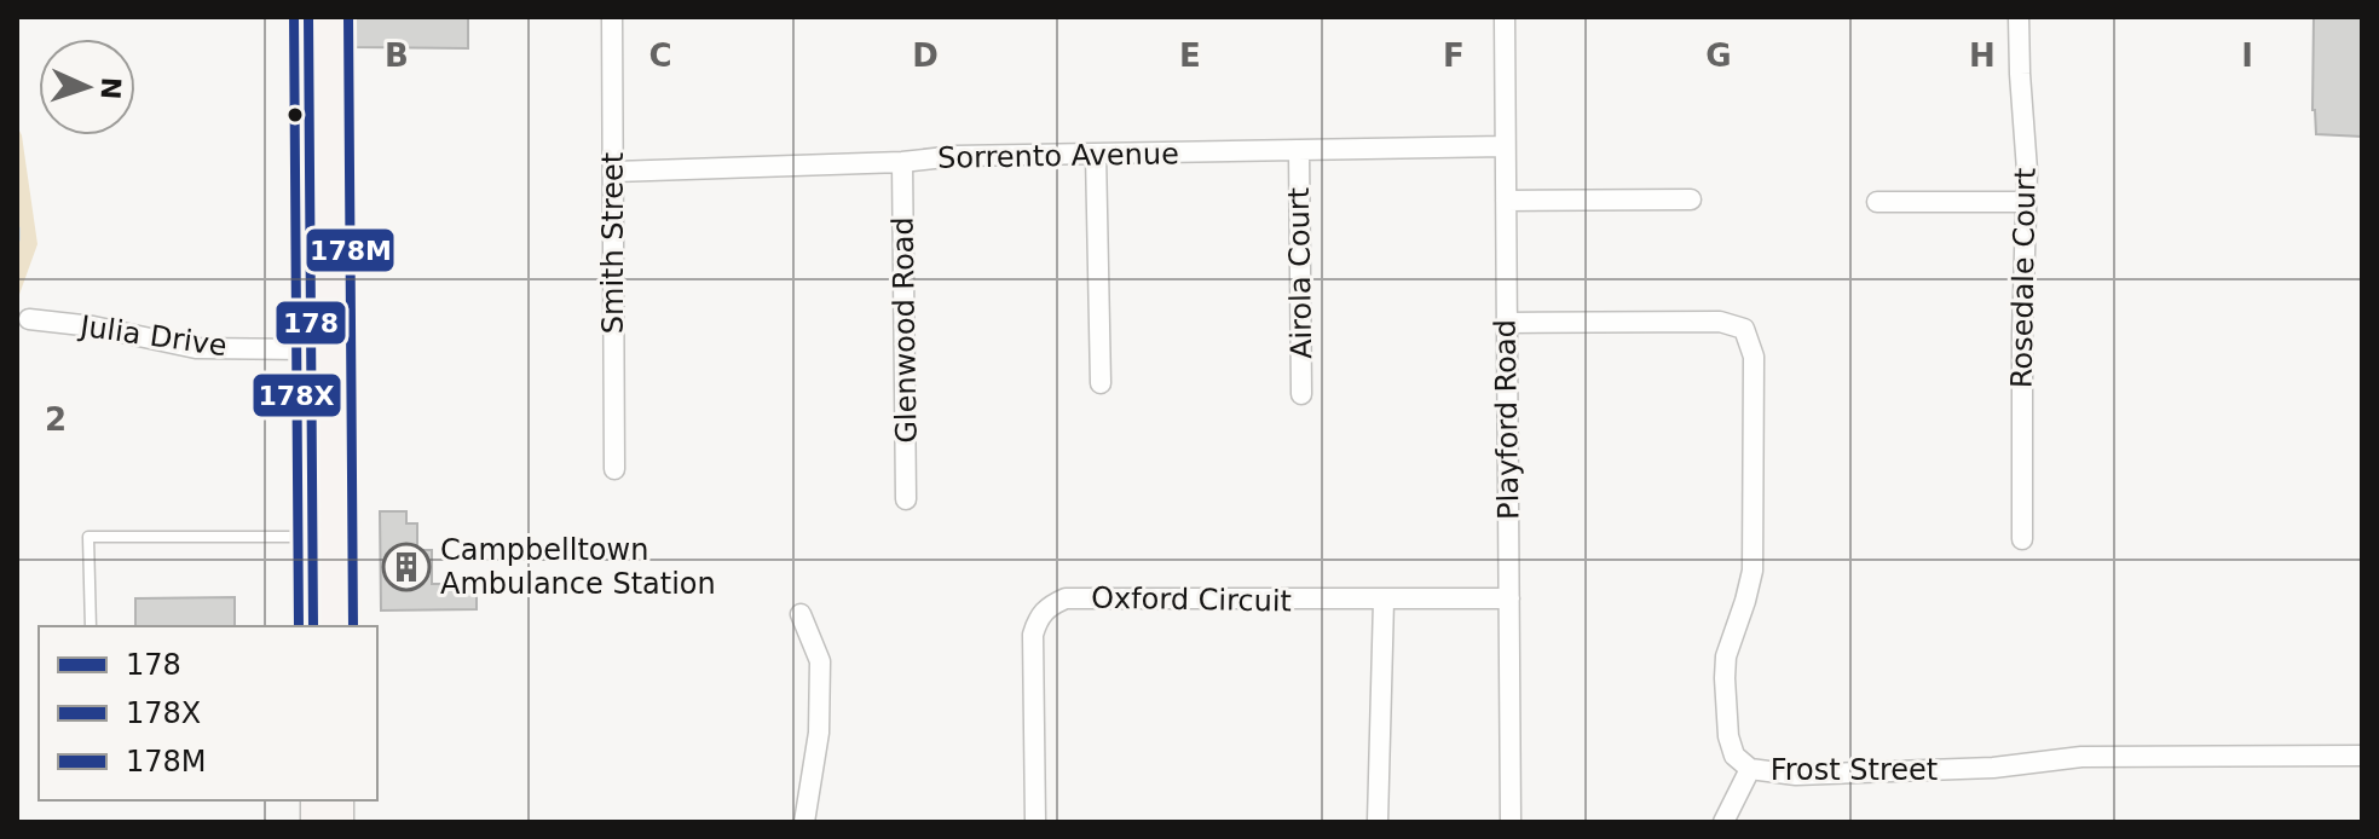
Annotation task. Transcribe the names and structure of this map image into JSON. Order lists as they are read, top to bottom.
{
  "streets": {
    "street": [
      "Sorrento Avenue",
      "Smith Street",
      "Airola Court",
      "Rosedale Court",
      "Glenwood Road",
      "Julia Drive",
      "Playford Road",
      "Oxford Circuit",
      "Frost Street"
    ]
  },
  "crossings": [
    ["Sorrento Avenue", "Smith Street"],
    ["Sorrento Avenue", "Airola Court"],
    ["Sorrento Avenue", "Glenwood Road"],
    ["Sorrento Avenue", "Playford Road"],
    ["Playford Road", "Oxford Circuit"],
    ["Playford Road", "Frost Street"]
  ],
  "places": {
    "building": ["Campbelltown Ambulance Station"]
  },
  "lines": ["transit line 178", "transit line 178X", "transit line 178M"],
  "legend": ["178", "178X", "178M"],
  "north": "right",
  "grid": {
    "columns": [
      "B",
      "C",
      "D",
      "E",
      "F",
      "G",
      "H",
      "I"
    ],
    "rows": ["2"]
  }
}
